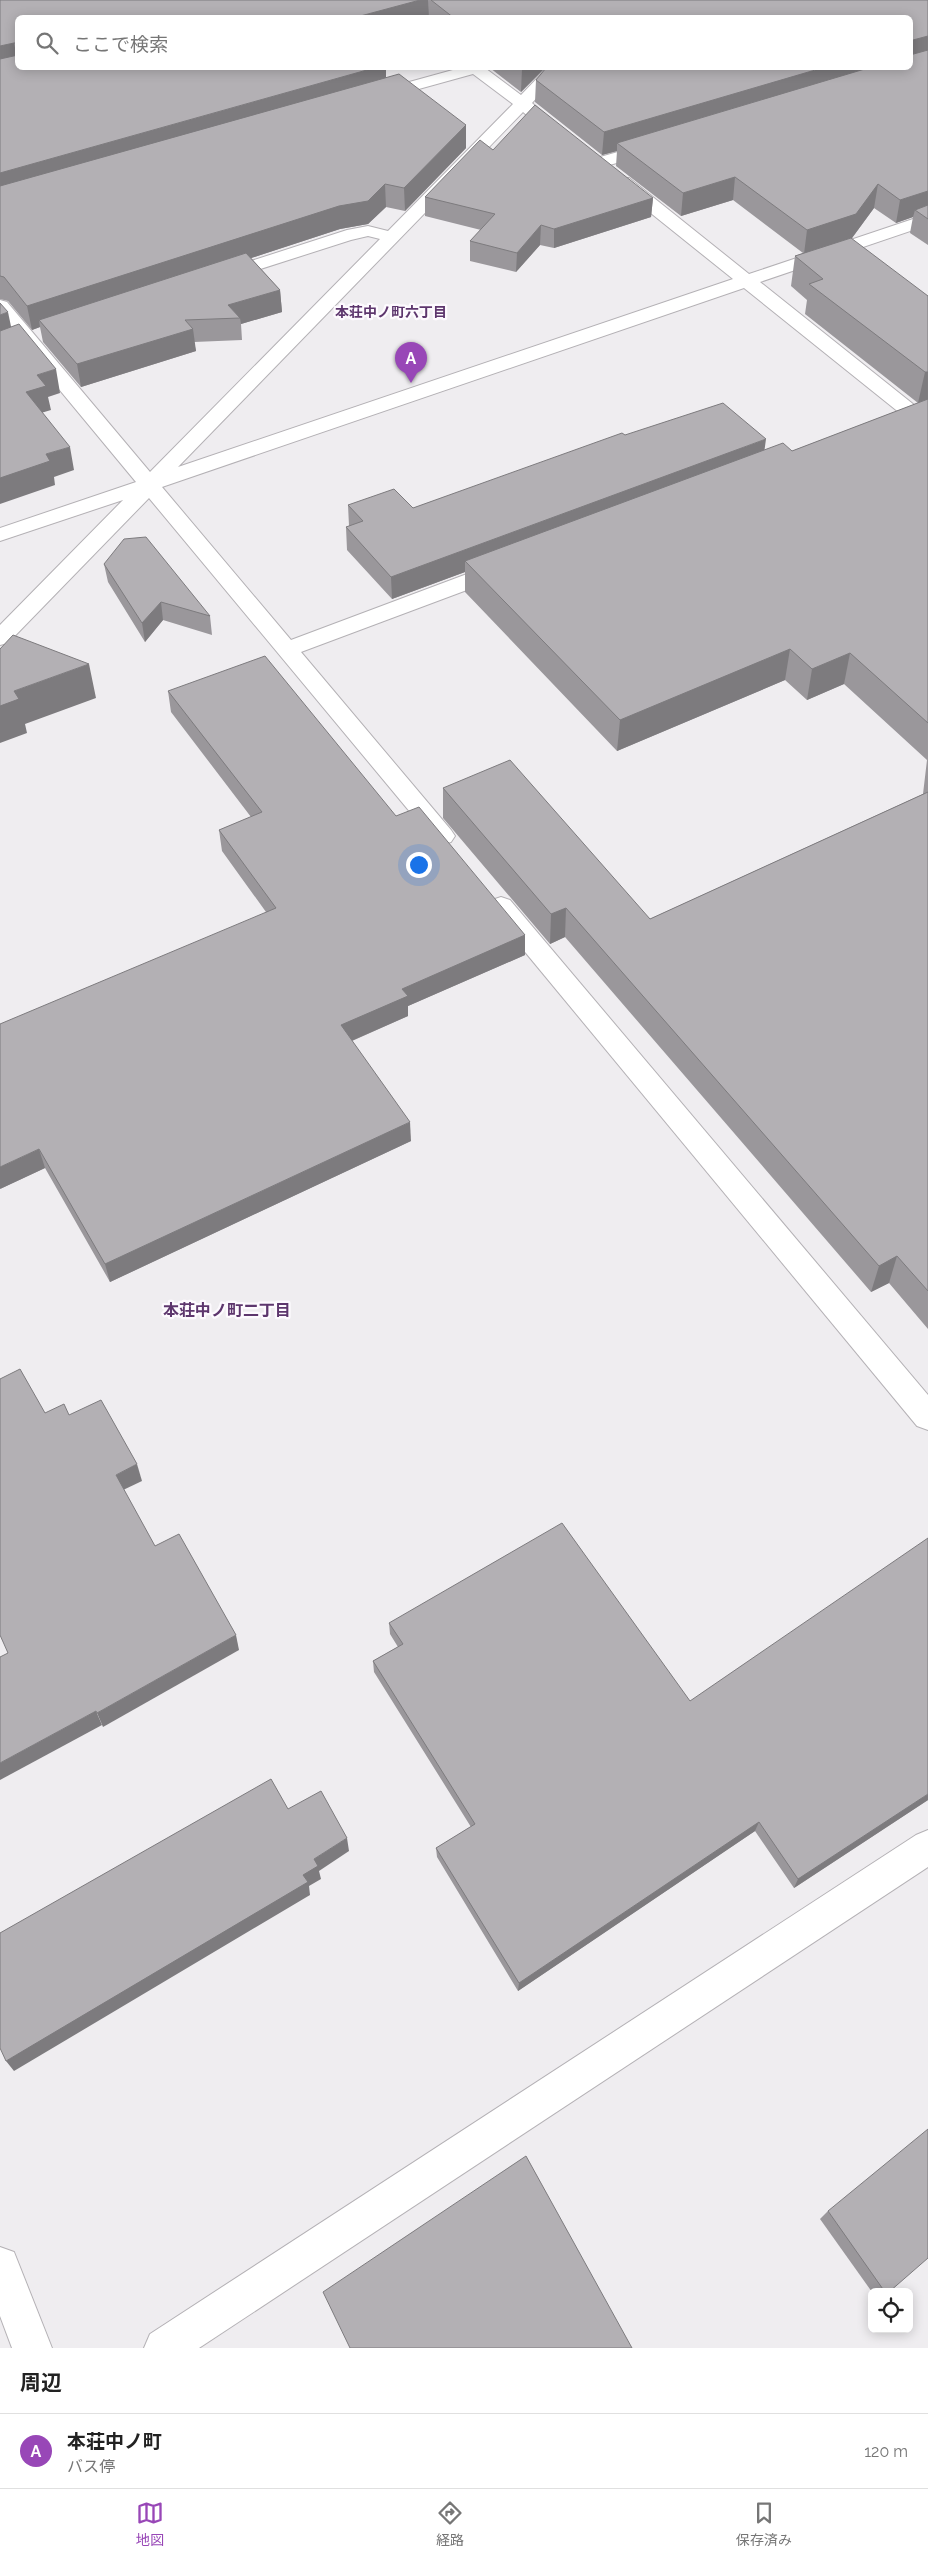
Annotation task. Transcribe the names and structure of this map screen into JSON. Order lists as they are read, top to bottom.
{
  "districts": ["本荘中ノ町六丁目", "本荘中ノ町二丁目"],
  "page": {
    "search": "ここで検索",
    "pins": "A",
    "heading": "周辺",
    "list": [
      {
        "mark": "A",
        "name": "本荘中ノ町",
        "note": "バス停",
        "value": "120 m"
      }
    ],
    "nav": ["地図", "経路", "保存済み"]
  }
}
